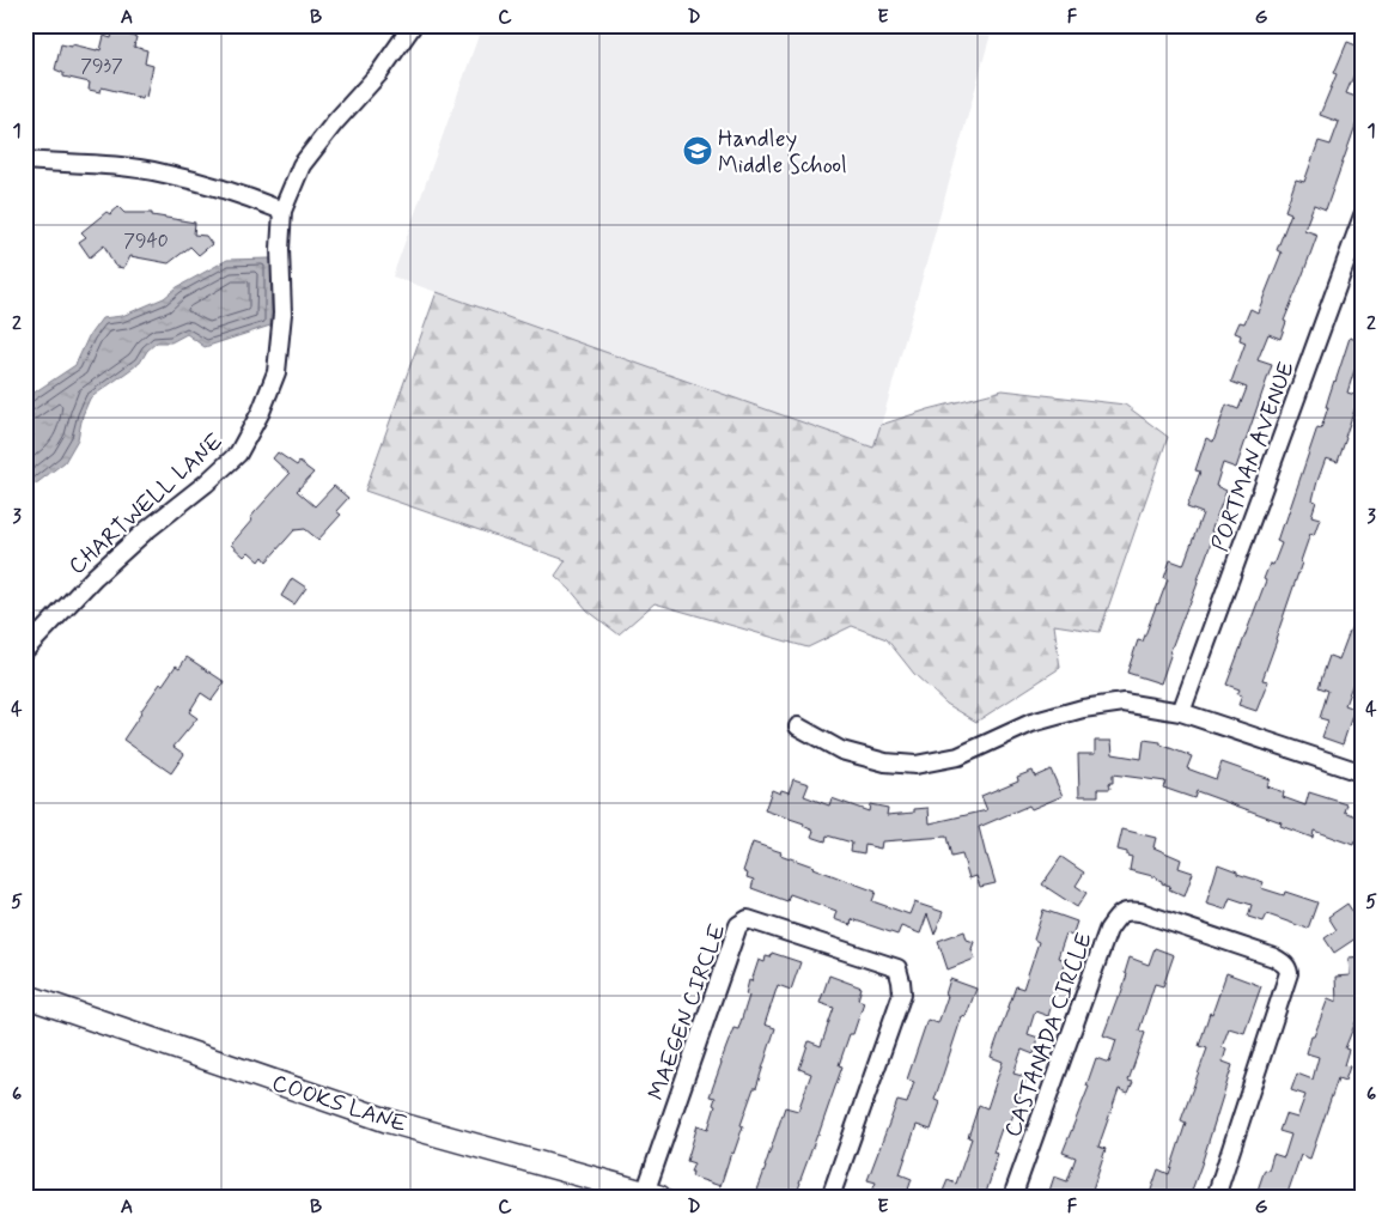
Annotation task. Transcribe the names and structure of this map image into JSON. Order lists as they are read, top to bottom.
{
  "streets": {
    "main road": ["COOKS LANE"],
    "street": [
      "PORTMAN AVENUE",
      "CHARTWELL LANE",
      "MAEGEN CIRCLE",
      "CASTANADA CIRCLE"
    ]
  },
  "crossings": [
    ["MAEGEN CIRCLE", "COOKS LANE"]
  ],
  "places": {
    "school or university": ["Handley Middle School"]
  },
  "house_numbers": ["7937", "7940"],
  "grid": {
    "columns": [
      "A",
      "B",
      "C",
      "D",
      "E",
      "F",
      "G"
    ],
    "rows": [
      "1",
      "2",
      "3",
      "4",
      "5",
      "6"
    ]
  }
}
